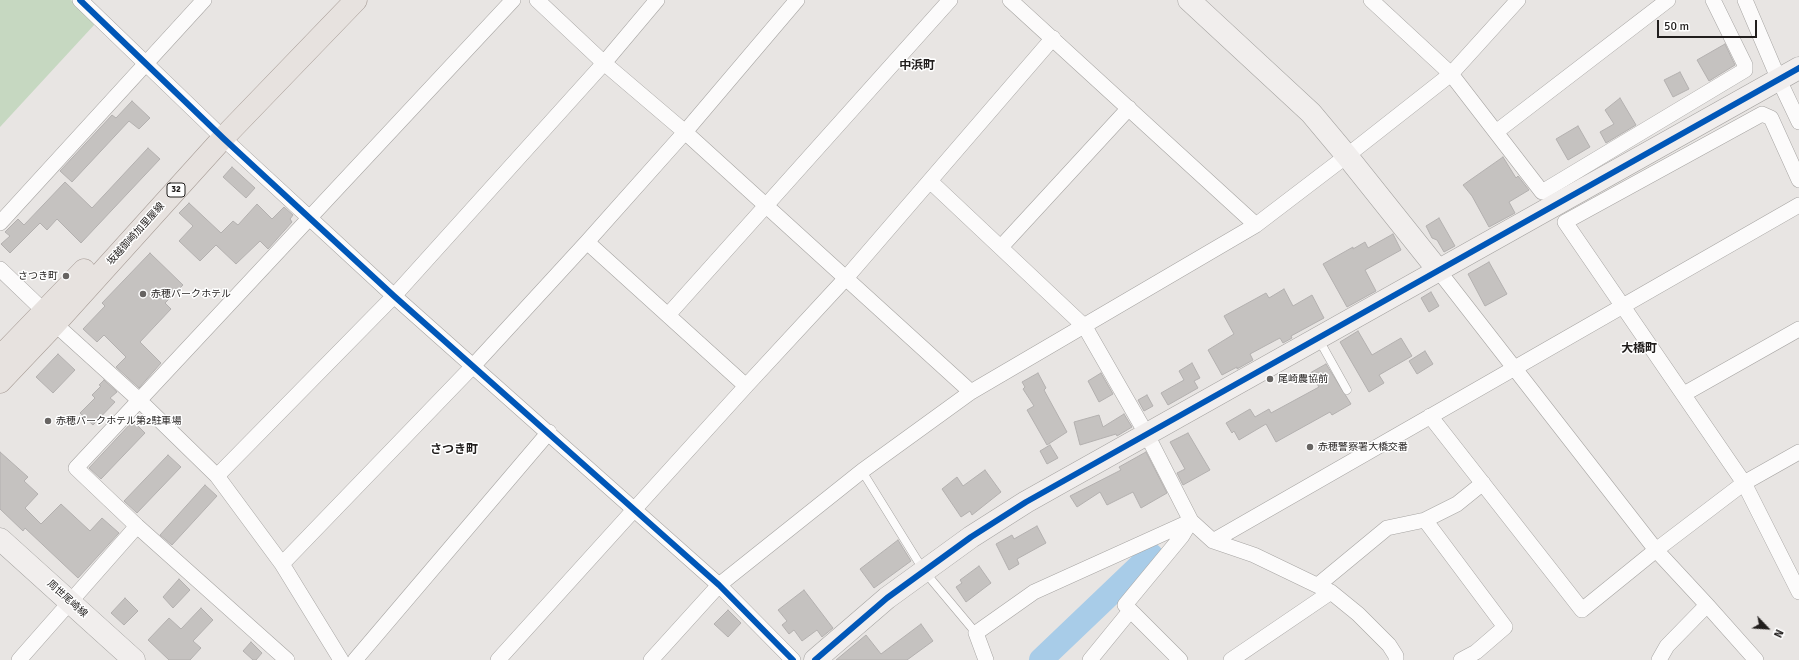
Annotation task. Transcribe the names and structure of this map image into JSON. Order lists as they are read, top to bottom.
{
  "streets": {
    "main road": ["32", "坂越御崎加里屋線"],
    "street": ["周世尾崎線"]
  },
  "districts": ["中浜町", "大橋町", "さつき町"],
  "places": [
    "さつき町",
    "赤穂パークホテル",
    "尾崎農協前",
    "赤穂パークホテル第2駐車場",
    "赤穂警察署大橋交番"
  ],
  "scale_bar": "50 m",
  "north": "bottom right"
}
